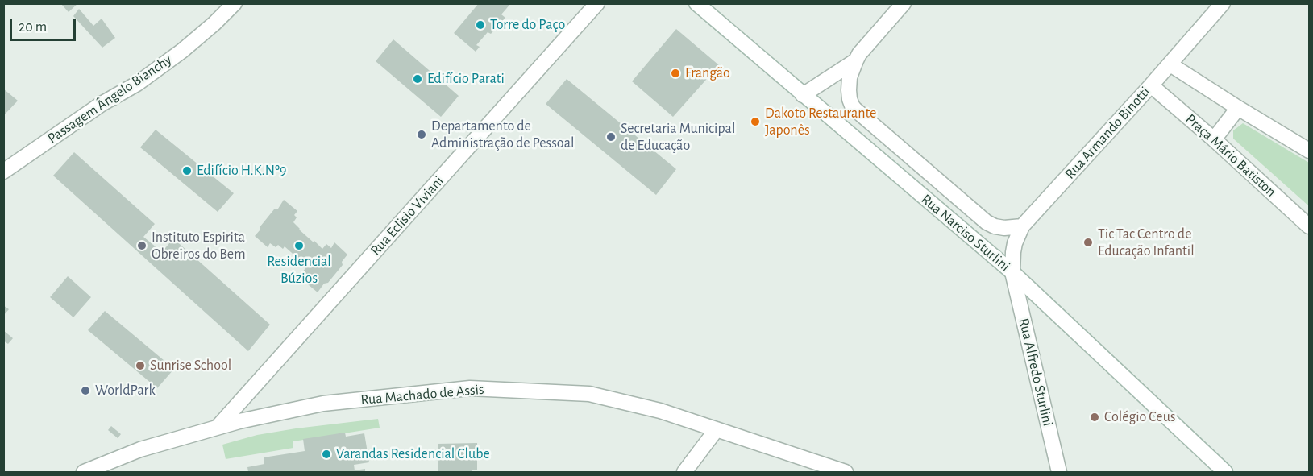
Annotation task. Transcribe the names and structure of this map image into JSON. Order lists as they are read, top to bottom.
{
  "streets": {
    "street": [
      "Passagem Ângelo Bianchy",
      "Rua Armando Binotti",
      "Praça Mário Batiston",
      "Rua Eclisio Viviani",
      "Rua Narciso Sturlini",
      "Rua Alfredo Sturlini",
      "Rua Machado de Assis"
    ]
  },
  "crossings": [
    ["Rua Armando Binotti", "Praça Mário Batiston"],
    ["Rua Armando Binotti", "Rua Narciso Sturlini"],
    ["Rua Armando Binotti", "Rua Alfredo Sturlini"],
    ["Rua Eclisio Viviani", "Rua Machado de Assis"],
    ["Rua Narciso Sturlini", "Rua Alfredo Sturlini"]
  ],
  "places": [
    "Torre do Paço",
    "Frangão",
    "Edifício Parati",
    "Dakoto Restaurante Japonês",
    "Departamento de Administração de Pessoal",
    "Secretaria Municipal de Educação",
    "Edifício H.K.Nº9",
    "Tic Tac Centro de Educação Infantil",
    "Instituto Espirita Obreiros do Bem",
    "Residencial Búzios",
    "Sunrise School",
    "WorldPark",
    "Colégio Ceus",
    "Varandas Residencial Clube"
  ],
  "scale_bar": "20 m"
}
